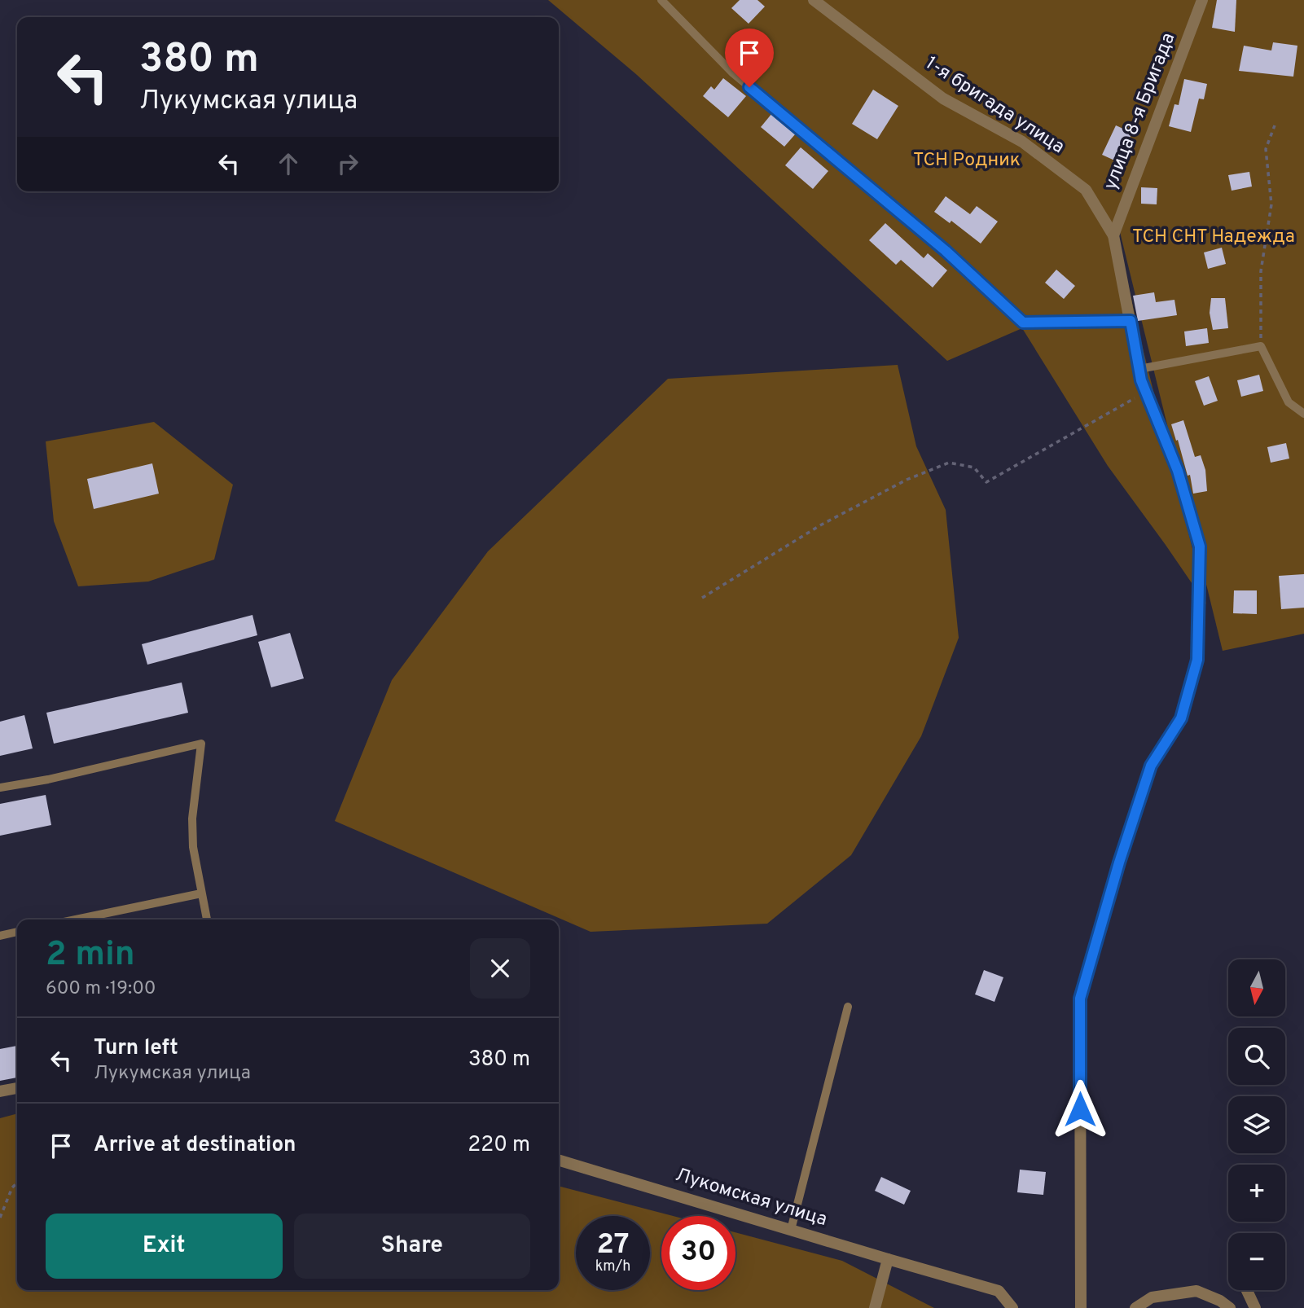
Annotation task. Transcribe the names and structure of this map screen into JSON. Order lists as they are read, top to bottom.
{
  "streets": {
    "street": ["1-я бригада улица", "улица 8-я Бригада", "Лукомская улица"]
  },
  "crossings": [
    ["1-я бригада улица", "улица 8-я Бригада"]
  ],
  "parks": ["ТСН Родник", "ТСН СНТ Надежда"],
  "north": "bottom",
  "page": {
    "turn": ["380 m", "Лукумская улица"],
    "heading": ["2 min", "600 m · 19:00"],
    "map_buttons": ["+", "−"],
    "list": [
      {
        "name": "Turn left",
        "note": "Лукумская улица",
        "value": "380 m"
      },
      {
        "name": "Arrive at destination",
        "value": "220 m"
      }
    ],
    "buttons": ["Exit", "Share"],
    "speed": "27 km/h",
    "limit": "30"
  }
}
